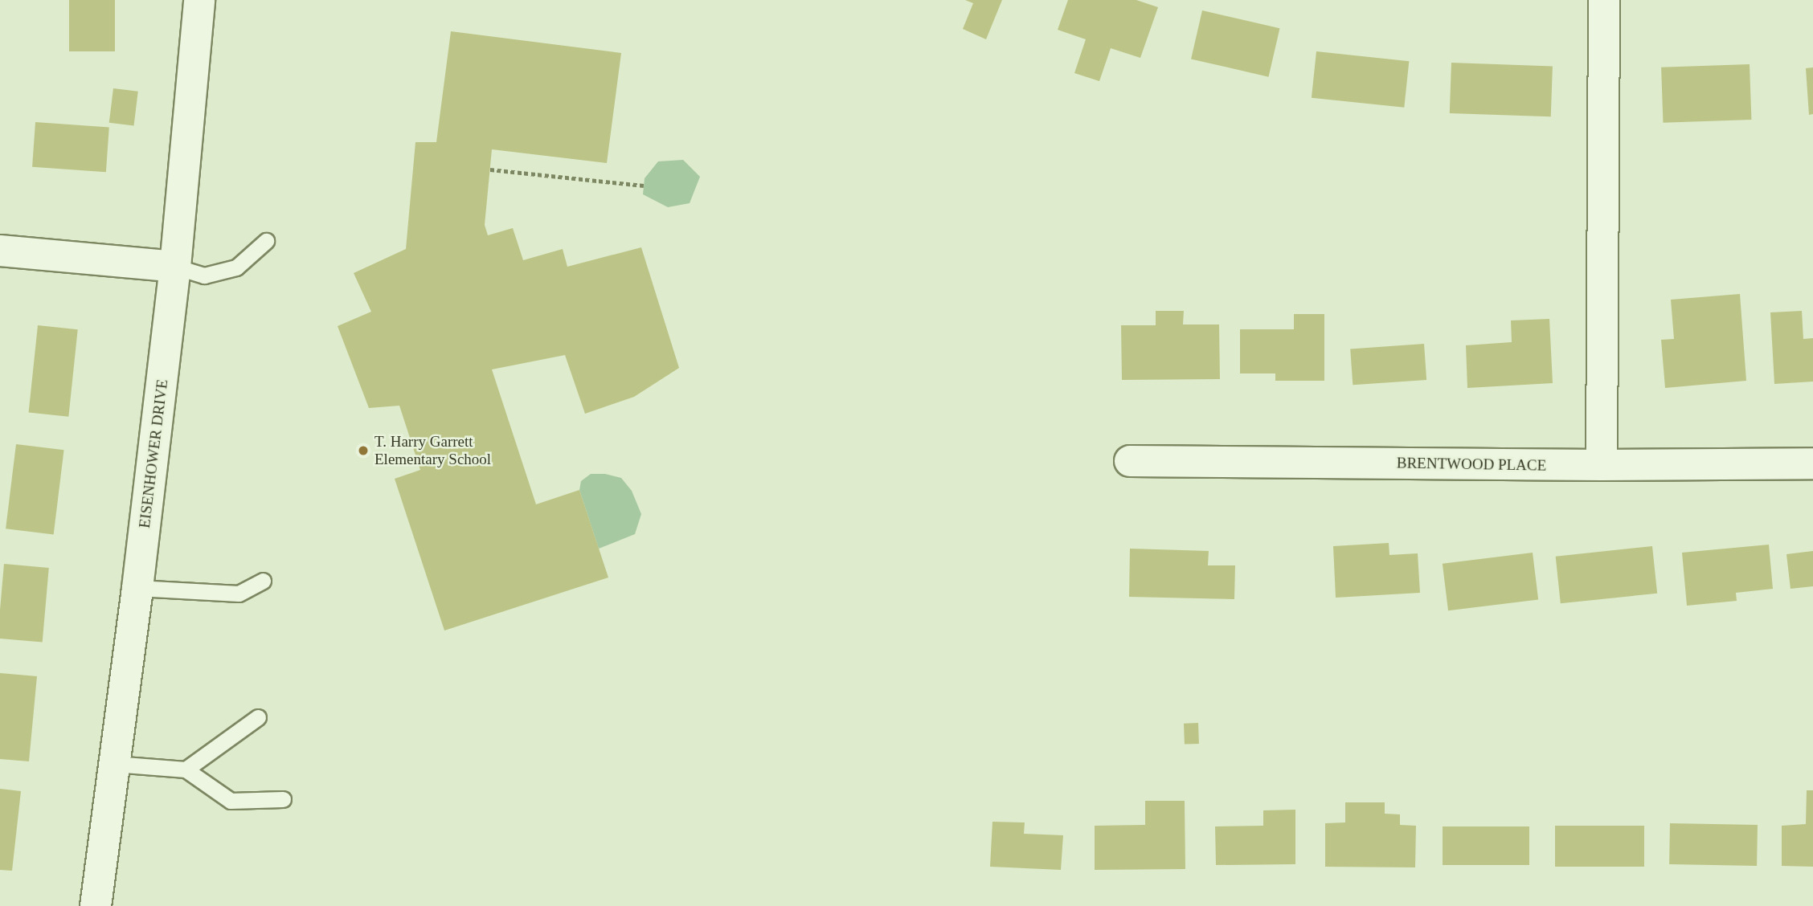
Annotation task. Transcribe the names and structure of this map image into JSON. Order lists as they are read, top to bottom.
{
  "streets": {
    "street": ["EISENHOWER DRIVE", "BRENTWOOD PLACE"]
  },
  "places": ["T. Harry Garrett Elementary School"]
}
